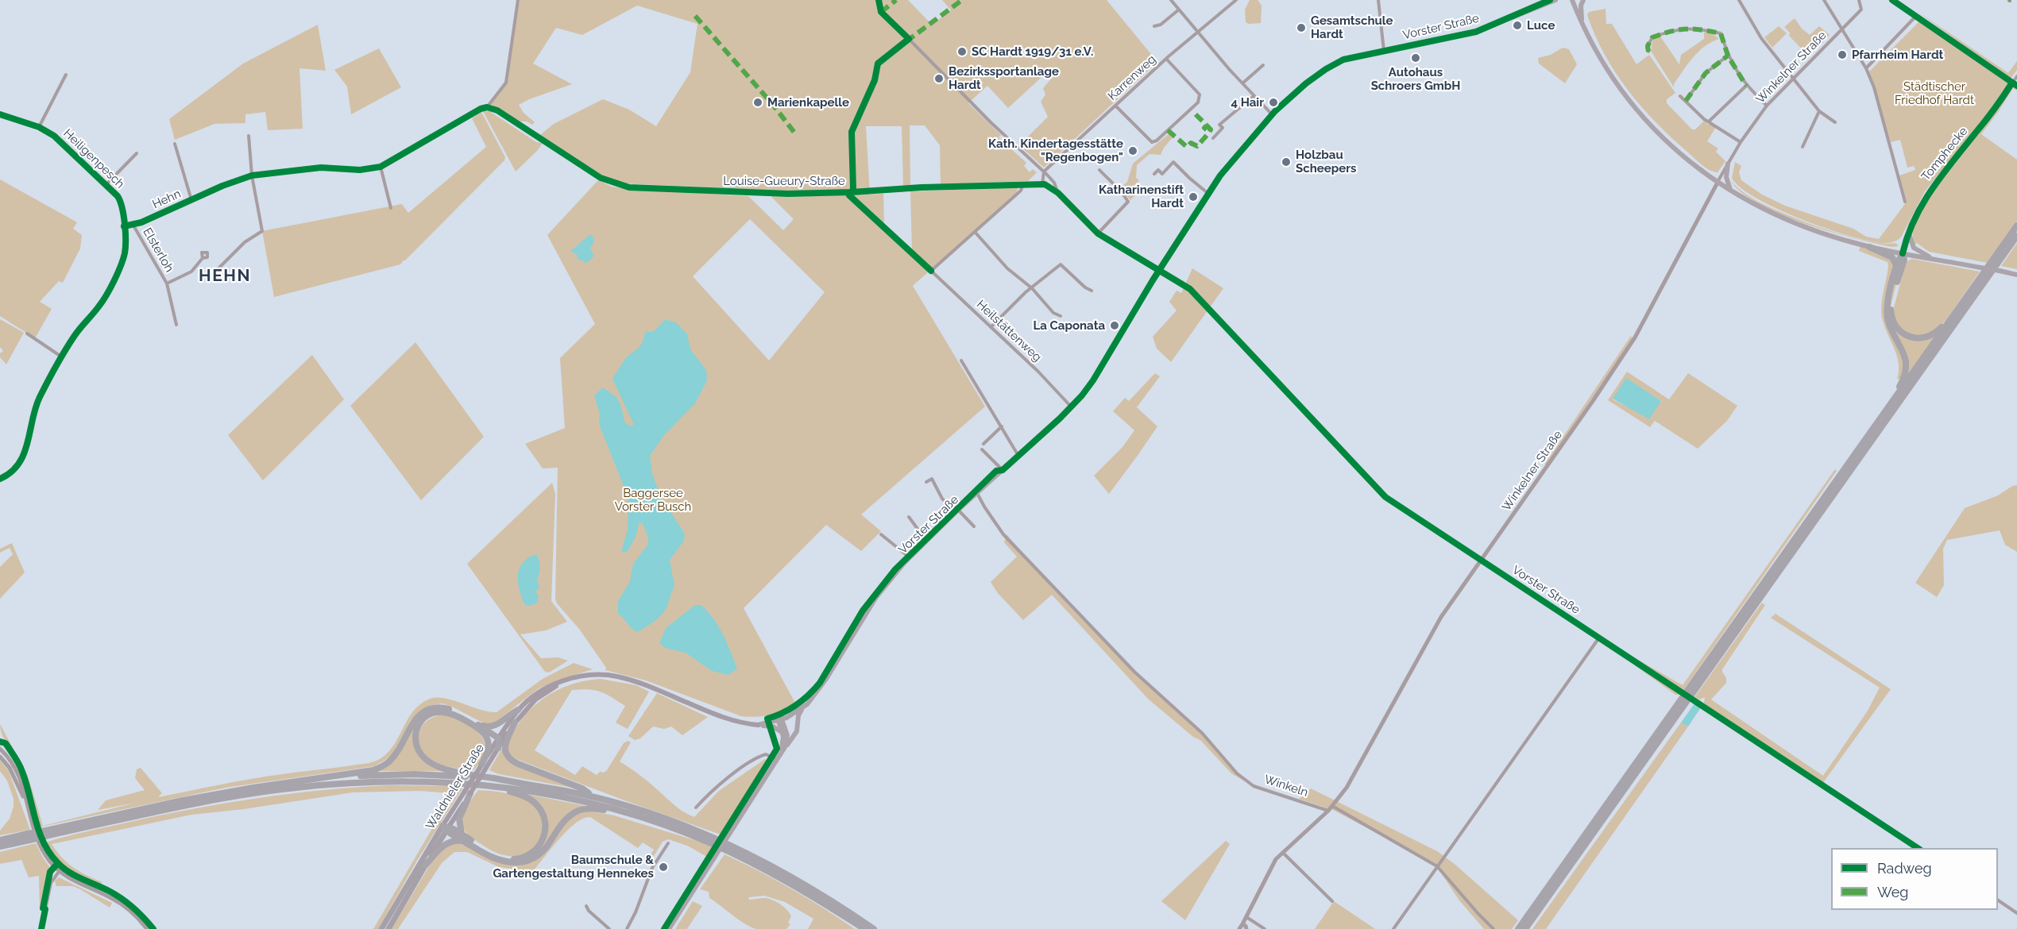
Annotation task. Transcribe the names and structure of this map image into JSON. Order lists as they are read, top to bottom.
{
  "streets": {
    "highway": ["Waldnieler Straße"],
    "main road": ["Vorster Straße"],
    "street": [
      "Winkelner Straße",
      "Karrenweg",
      "Tomphecke",
      "Heiligenpesch",
      "Louise-Gueury-Straße",
      "Hehn",
      "Elsterloh",
      "Heilstättenweg",
      "Winkeln"
    ]
  },
  "crossings": [
    ["Vorster Straße", "Winkelner Straße"],
    ["Vorster Straße", "Louise-Gueury-Straße"],
    ["Vorster Straße", "Heilstättenweg"],
    ["Vorster Straße", "Winkeln"],
    ["Vorster Straße", "Waldnieler Straße"],
    ["Karrenweg", "Louise-Gueury-Straße"],
    ["Heiligenpesch", "Hehn"],
    ["Louise-Gueury-Straße", "Hehn"],
    ["Hehn", "Elsterloh"]
  ],
  "districts": ["HEHN"],
  "parks": ["Städtischer Friedhof Hardt", "Baggersee Vorster Busch"],
  "places": [
    "Luce",
    "Gesamtschule Hardt",
    "SC Hardt 1919/31 e.V.",
    "Pfarrheim Hardt",
    "Autohaus Schroers GmbH",
    "Bezirkssportanlage Hardt",
    "Marienkapelle",
    "4 Hair",
    "Kath. Kindertagesstätte \"Regenbogen\"",
    "Holzbau Scheepers",
    "Katharinenstift Hardt",
    "La Caponata",
    "Baumschule & Gartengestaltung Hennekes"
  ],
  "legend": ["Radweg", "Weg"]
}
